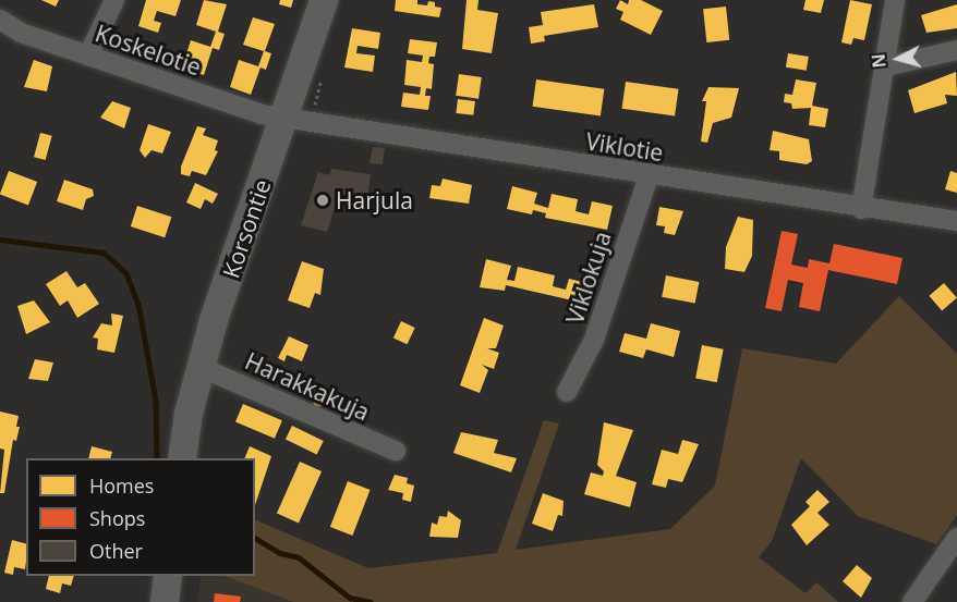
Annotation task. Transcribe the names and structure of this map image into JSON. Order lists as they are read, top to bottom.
{
  "streets": {
    "main road": ["Korsontie"],
    "street": [
      "Koskelotie",
      "Viklotie",
      "Viklokuja",
      "Harakkakuja"
    ]
  },
  "crossings": [
    ["Koskelotie", "Viklotie"],
    ["Koskelotie", "Korsontie"],
    ["Viklotie", "Korsontie"],
    ["Viklotie", "Viklokuja"],
    ["Korsontie", "Harakkakuja"]
  ],
  "places": ["Harjula"],
  "legend": ["Homes", "Shops", "Other"],
  "north": "left"
}
